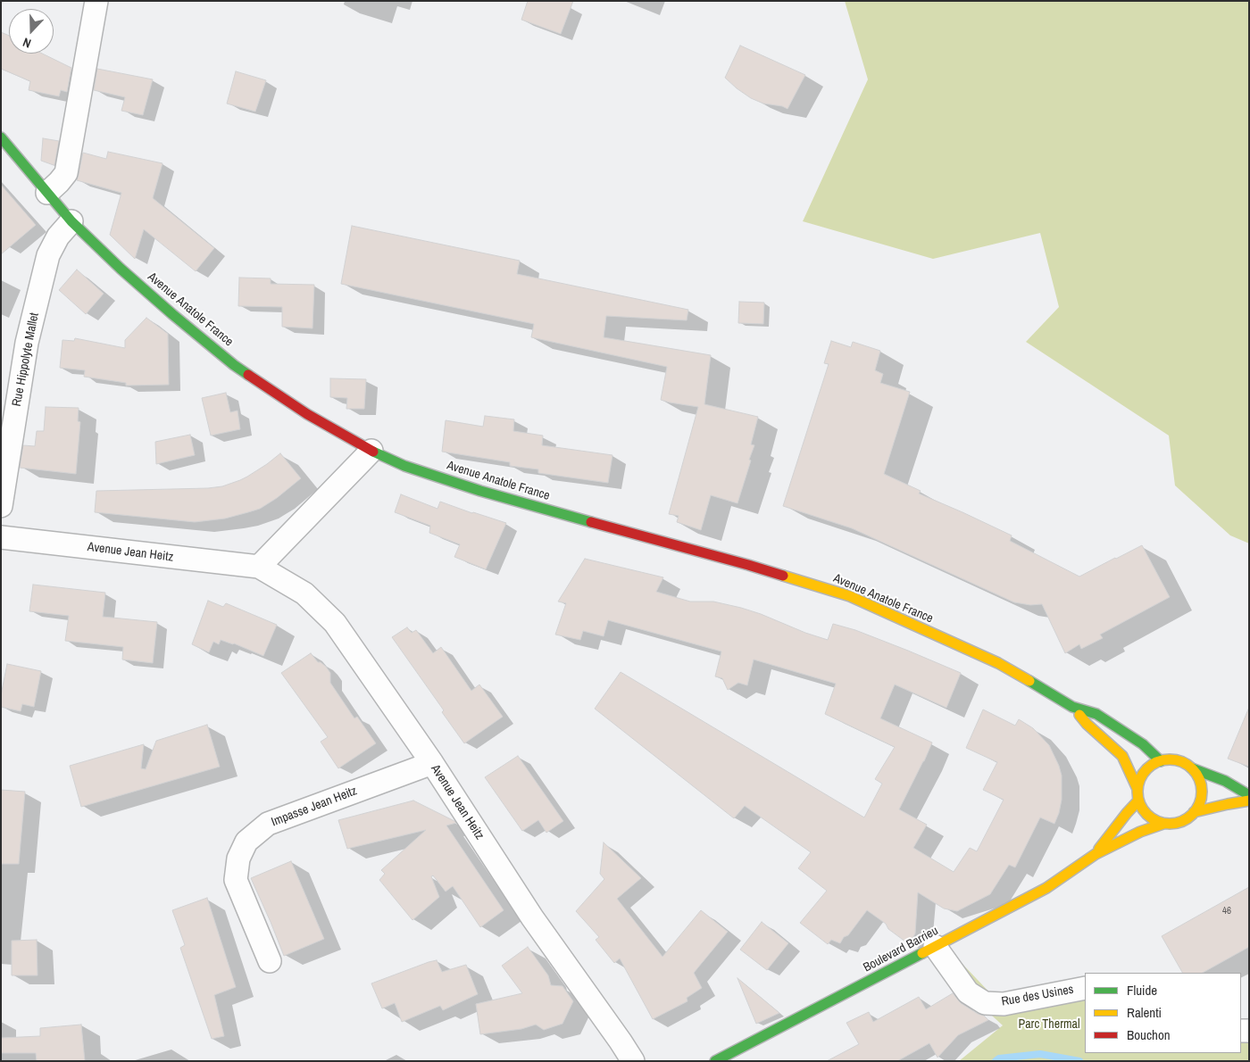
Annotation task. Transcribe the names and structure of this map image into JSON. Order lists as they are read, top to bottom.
{
  "streets": {
    "main road": ["Avenue Anatole France", "Boulevard Barrieu"],
    "street": [
      "Rue Hippolyte Mallet",
      "Avenue Jean Heitz",
      "Impasse Jean Heitz",
      "Rue des Usines"
    ]
  },
  "crossings": [
    ["Avenue Anatole France", "Rue Hippolyte Mallet"],
    ["Avenue Anatole France", "Boulevard Barrieu"],
    ["Avenue Jean Heitz", "Impasse Jean Heitz"],
    ["Boulevard Barrieu", "Rue des Usines"]
  ],
  "parks": ["Parc Thermal"],
  "house_numbers": ["46"],
  "legend": ["Fluide", "Ralenti", "Bouchon"],
  "north": "bottom"
}
